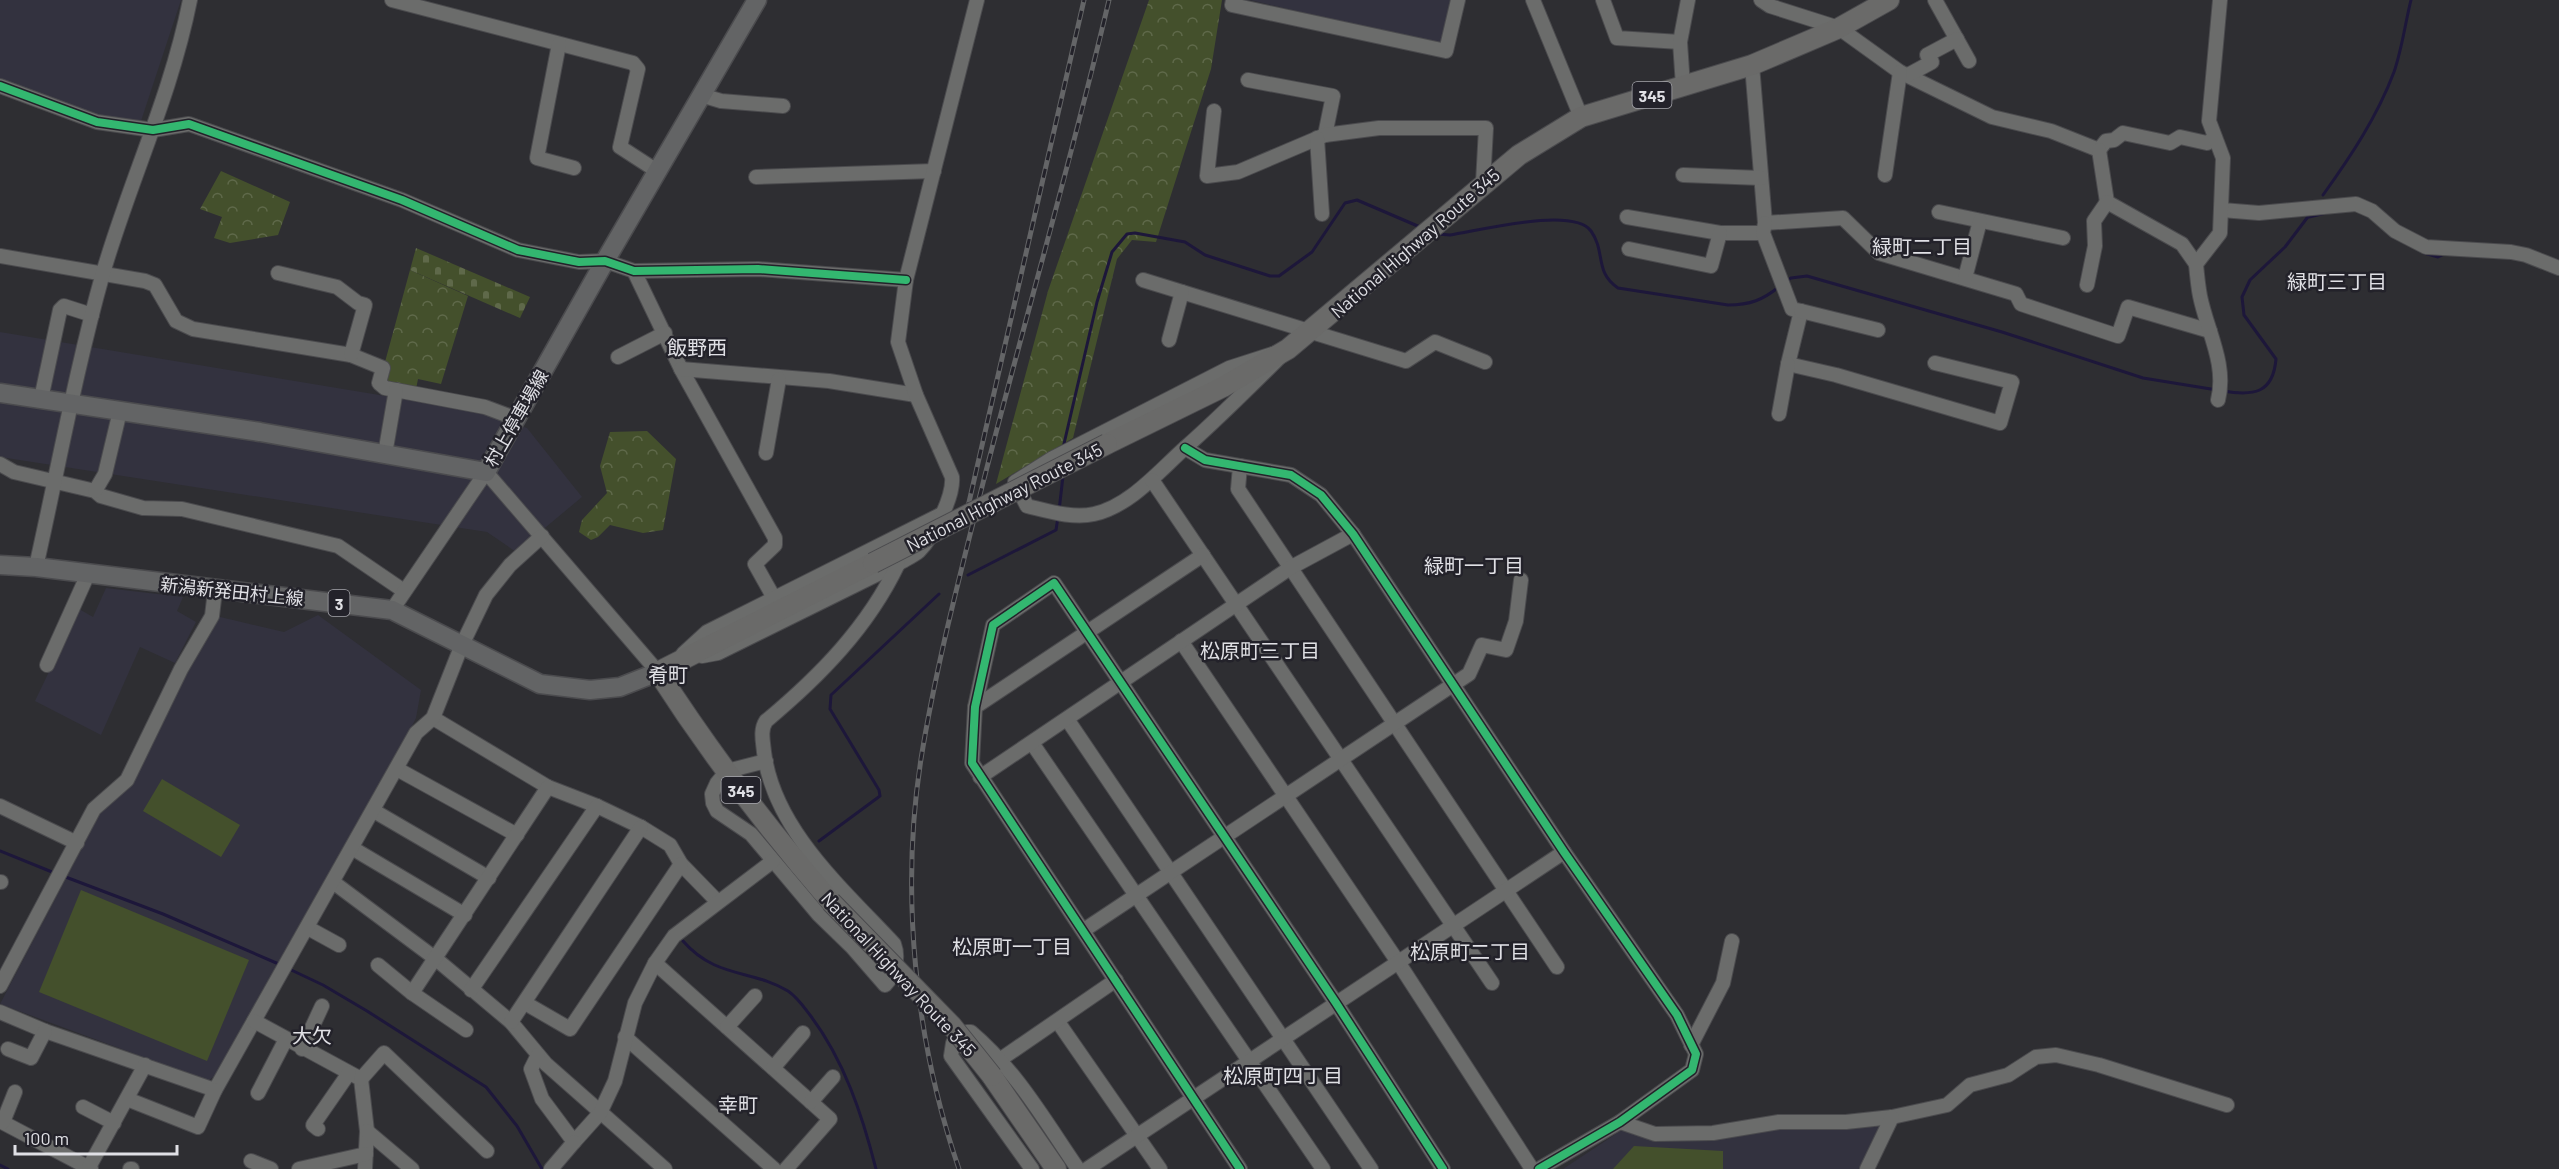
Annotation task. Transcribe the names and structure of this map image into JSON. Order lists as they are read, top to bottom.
{
  "streets": {
    "highway": ["345", "National Highway Route 345"],
    "main road": ["村上停車場線", "新潟新発田村上線", "3"]
  },
  "crossings": [
    ["National Highway Route 345", "新潟新発田村上線"]
  ],
  "districts": [
    "緑町二丁目",
    "緑町三丁目",
    "飯野西",
    "緑町一丁目",
    "松原町三丁目",
    "肴町",
    "松原町一丁目",
    "松原町二丁目",
    "大欠",
    "松原町四丁目",
    "幸町"
  ],
  "scale_bar": "100 m"
}
